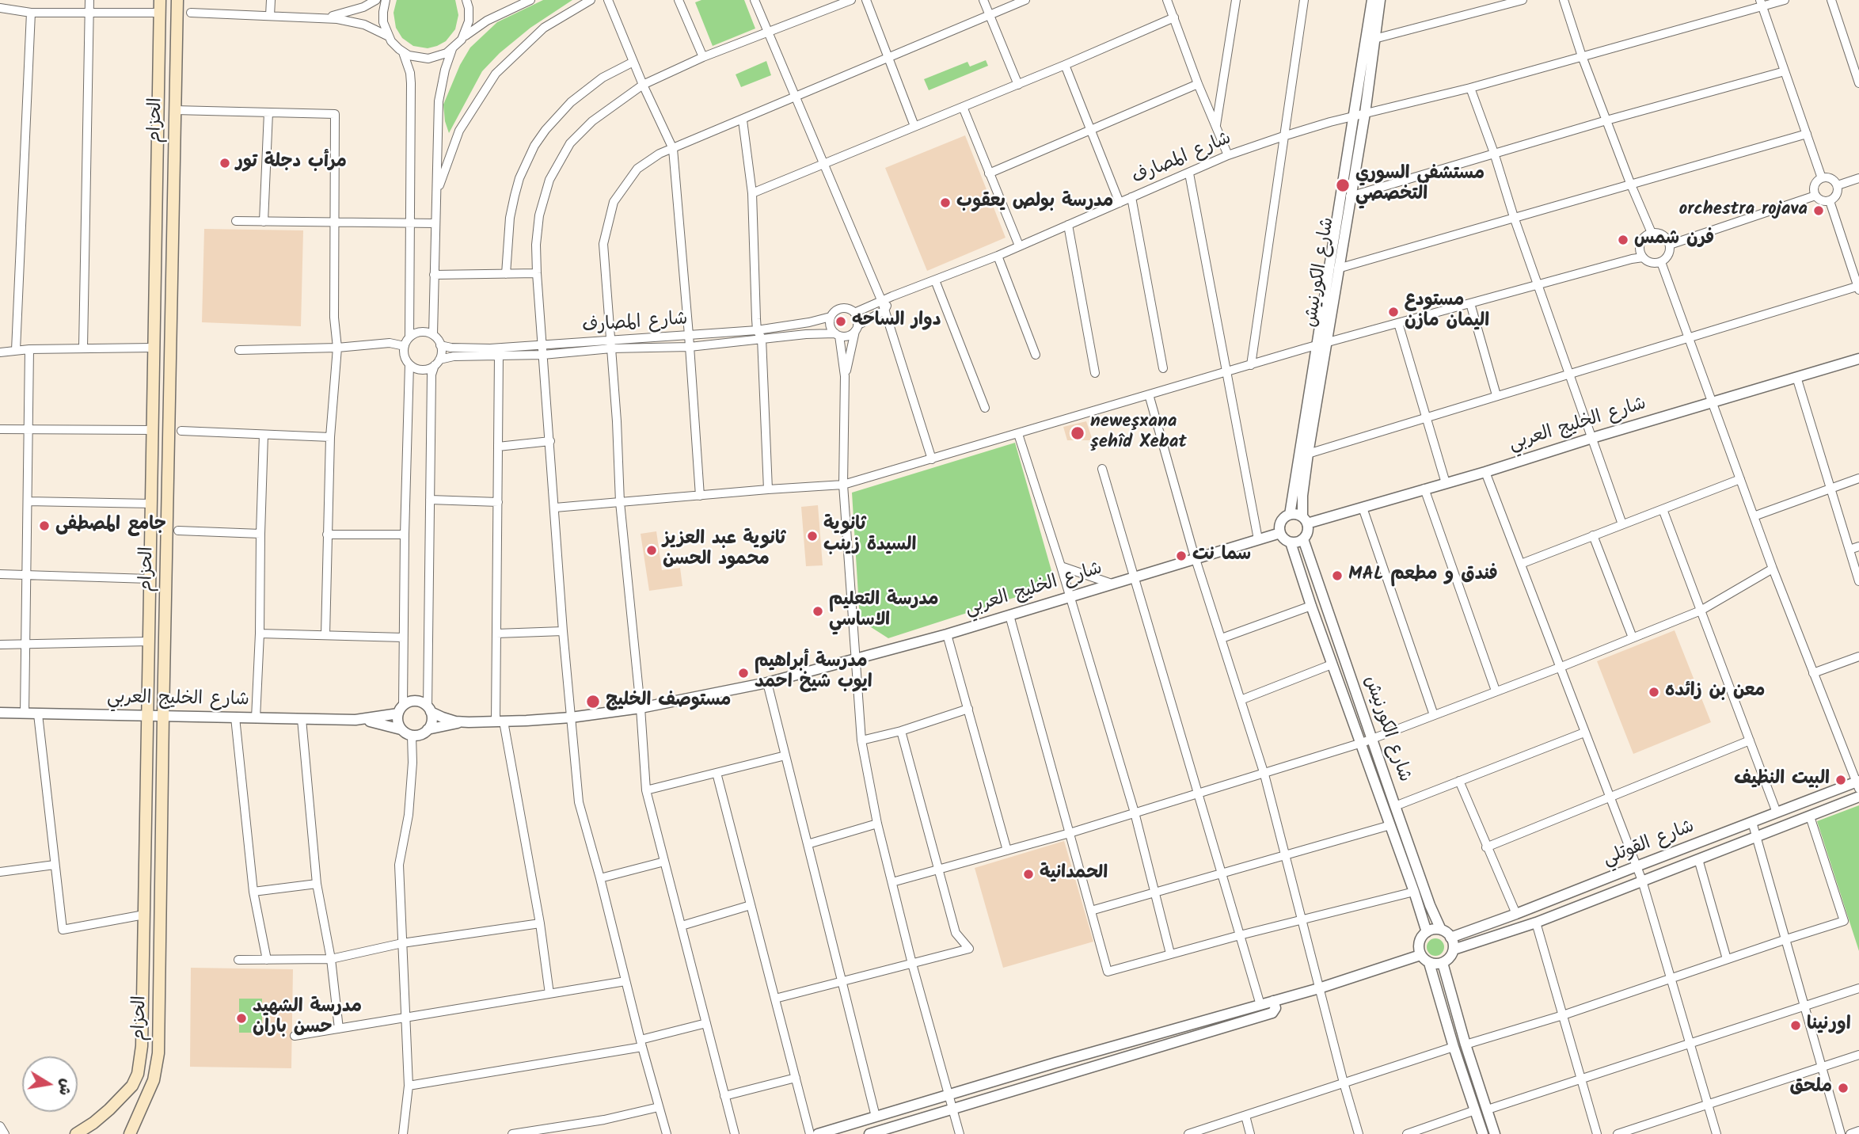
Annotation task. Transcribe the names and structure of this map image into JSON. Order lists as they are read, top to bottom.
{
  "streets": {
    "main road": ["الحزام"],
    "street": [
      "شارع المصارف",
      "شارع الكورنيش",
      "شارع الخليج العربي",
      "شارع القوتلي"
    ]
  },
  "crossings": [
    ["الحزام", "شارع الخليج العربي"],
    ["شارع المصارف", "شارع الكورنيش"],
    ["شارع الكورنيش", "شارع الخليج العربي"],
    ["شارع الكورنيش", "شارع القوتلي"]
  ],
  "places": [
    "مرأب دجلة تور",
    "مستشفى السوري التخصصي",
    "مدرسة بولص يعقوب",
    "orchestra rojava",
    "فرن شمس",
    "مستودع اليمان مازن",
    "دوار الساحه",
    "neweşxana şehîd Xebat",
    "جامع المصطفى",
    "ثانوية السيدة زينب",
    "ثانوية عبد العزيز محمود الحسن",
    "سما نت",
    "MAL فندق و مطعم",
    "مدرسة التعليم الاساسي",
    "مدرسة أبراهيم ايوب شيخ احمد",
    "معن بن زائده",
    "مستوصف الخليج",
    "البيت النظيف",
    "الحمدانية",
    "مدرسة الشهيد حسن باران",
    "اورنينا",
    "ملحق"
  ],
  "north": "right"
}
